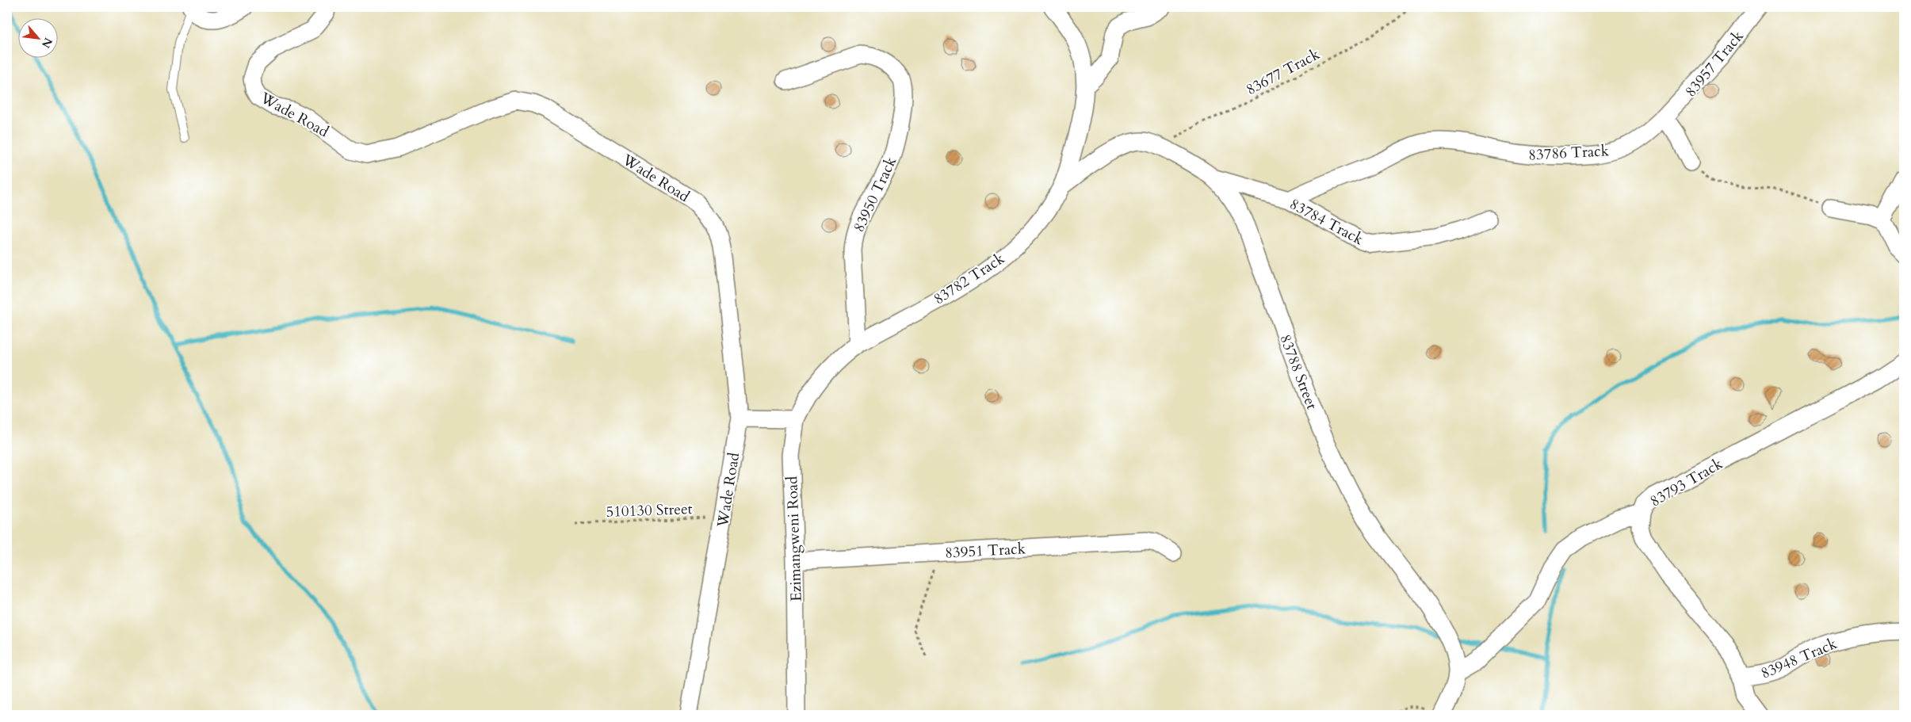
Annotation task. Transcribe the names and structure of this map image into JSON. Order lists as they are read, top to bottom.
{
  "streets": {
    "street": [
      "83957 Track",
      "Wade Road",
      "83786 Track",
      "83950 Track",
      "83784 Track",
      "83782 Track",
      "83788 Street",
      "83793 Track",
      "Ezimangweni Road",
      "83951 Track",
      "83948 Track"
    ],
    "path": ["83677 Track", "510130 Street"]
  },
  "crossings": [
    ["83957 Track", "83786 Track"],
    ["83677 Track", "83788 Street"],
    ["Wade Road", "510130 Street"],
    ["83786 Track", "83784 Track"],
    ["83950 Track", "83782 Track"],
    ["83784 Track", "83788 Street"],
    ["83782 Track", "83788 Street"],
    ["83782 Track", "Ezimangweni Road"],
    ["83793 Track", "83948 Track"],
    ["Ezimangweni Road", "83951 Track"]
  ],
  "north": "bottom right"
}
